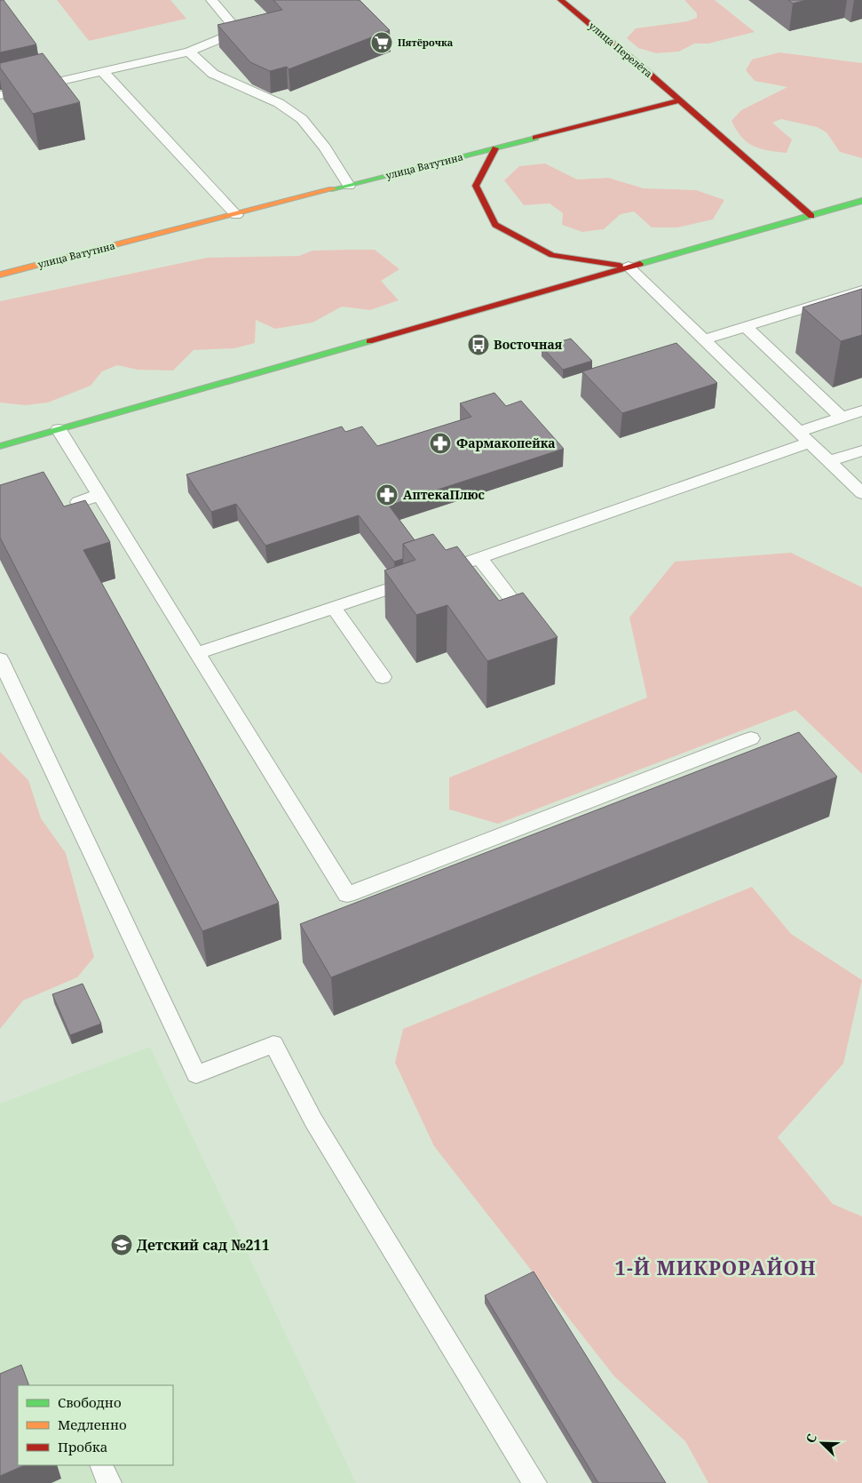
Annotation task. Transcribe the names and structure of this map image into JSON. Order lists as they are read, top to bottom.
{
  "streets": {
    "main road": ["улица Перелёта", "улица Ватутина"]
  },
  "crossings": [
    ["улица Перелёта", "улица Ватутина"]
  ],
  "districts": ["1-Й МИКРОРАЙОН"],
  "places": {
    "supermarket": ["Пятёрочка"],
    "bus stop": ["Восточная"],
    "pharmacy": ["Фармакопейка", "АптекаПлюс"],
    "school or university": ["Детский сад №211"]
  },
  "legend": ["Свободно", "Медленно", "Пробка"],
  "north": "top left"
}
